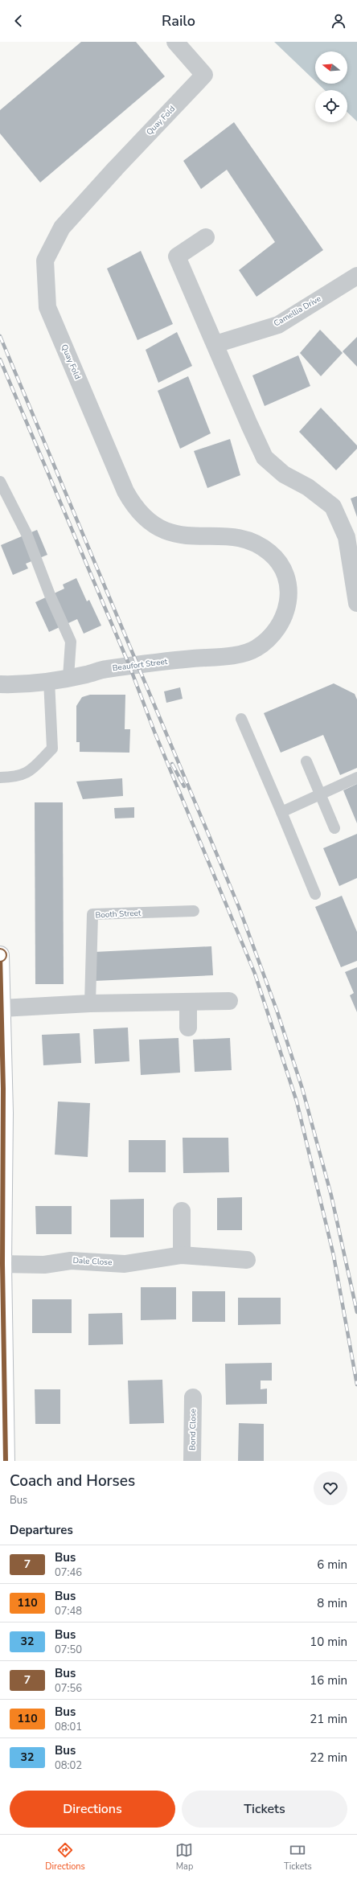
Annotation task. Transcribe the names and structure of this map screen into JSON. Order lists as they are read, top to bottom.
{
  "streets": {
    "street": [
      "Quay Fold",
      "Camellia Drive",
      "Beaufort Street",
      "Dale Close",
      "Bond Close"
    ],
    "lane": ["Booth Street"]
  },
  "crossings": [
    ["Quay Fold", "Beaufort Street"]
  ],
  "lines": ["bus line 7"],
  "north": "left",
  "page": {
    "header": "Railo",
    "heading": [
      ["Coach and Horses", "Bus"],
      "Departures"
    ],
    "list": [
      {
        "mark": "7",
        "name": "Bus",
        "note": "07:46",
        "value": "6 min"
      },
      {
        "mark": "110",
        "name": "Bus",
        "note": "07:48",
        "value": "8 min"
      },
      {
        "mark": "32",
        "name": "Bus",
        "note": "07:50",
        "value": "10 min"
      },
      {
        "mark": "7",
        "name": "Bus",
        "note": "07:56",
        "value": "16 min"
      },
      {
        "mark": "110",
        "name": "Bus",
        "note": "08:01",
        "value": "21 min"
      },
      {
        "mark": "32",
        "name": "Bus",
        "note": "08:02",
        "value": "22 min"
      }
    ],
    "buttons": ["Directions", "Tickets"],
    "tabs": ["Directions", "Map", "Tickets"]
  }
}
